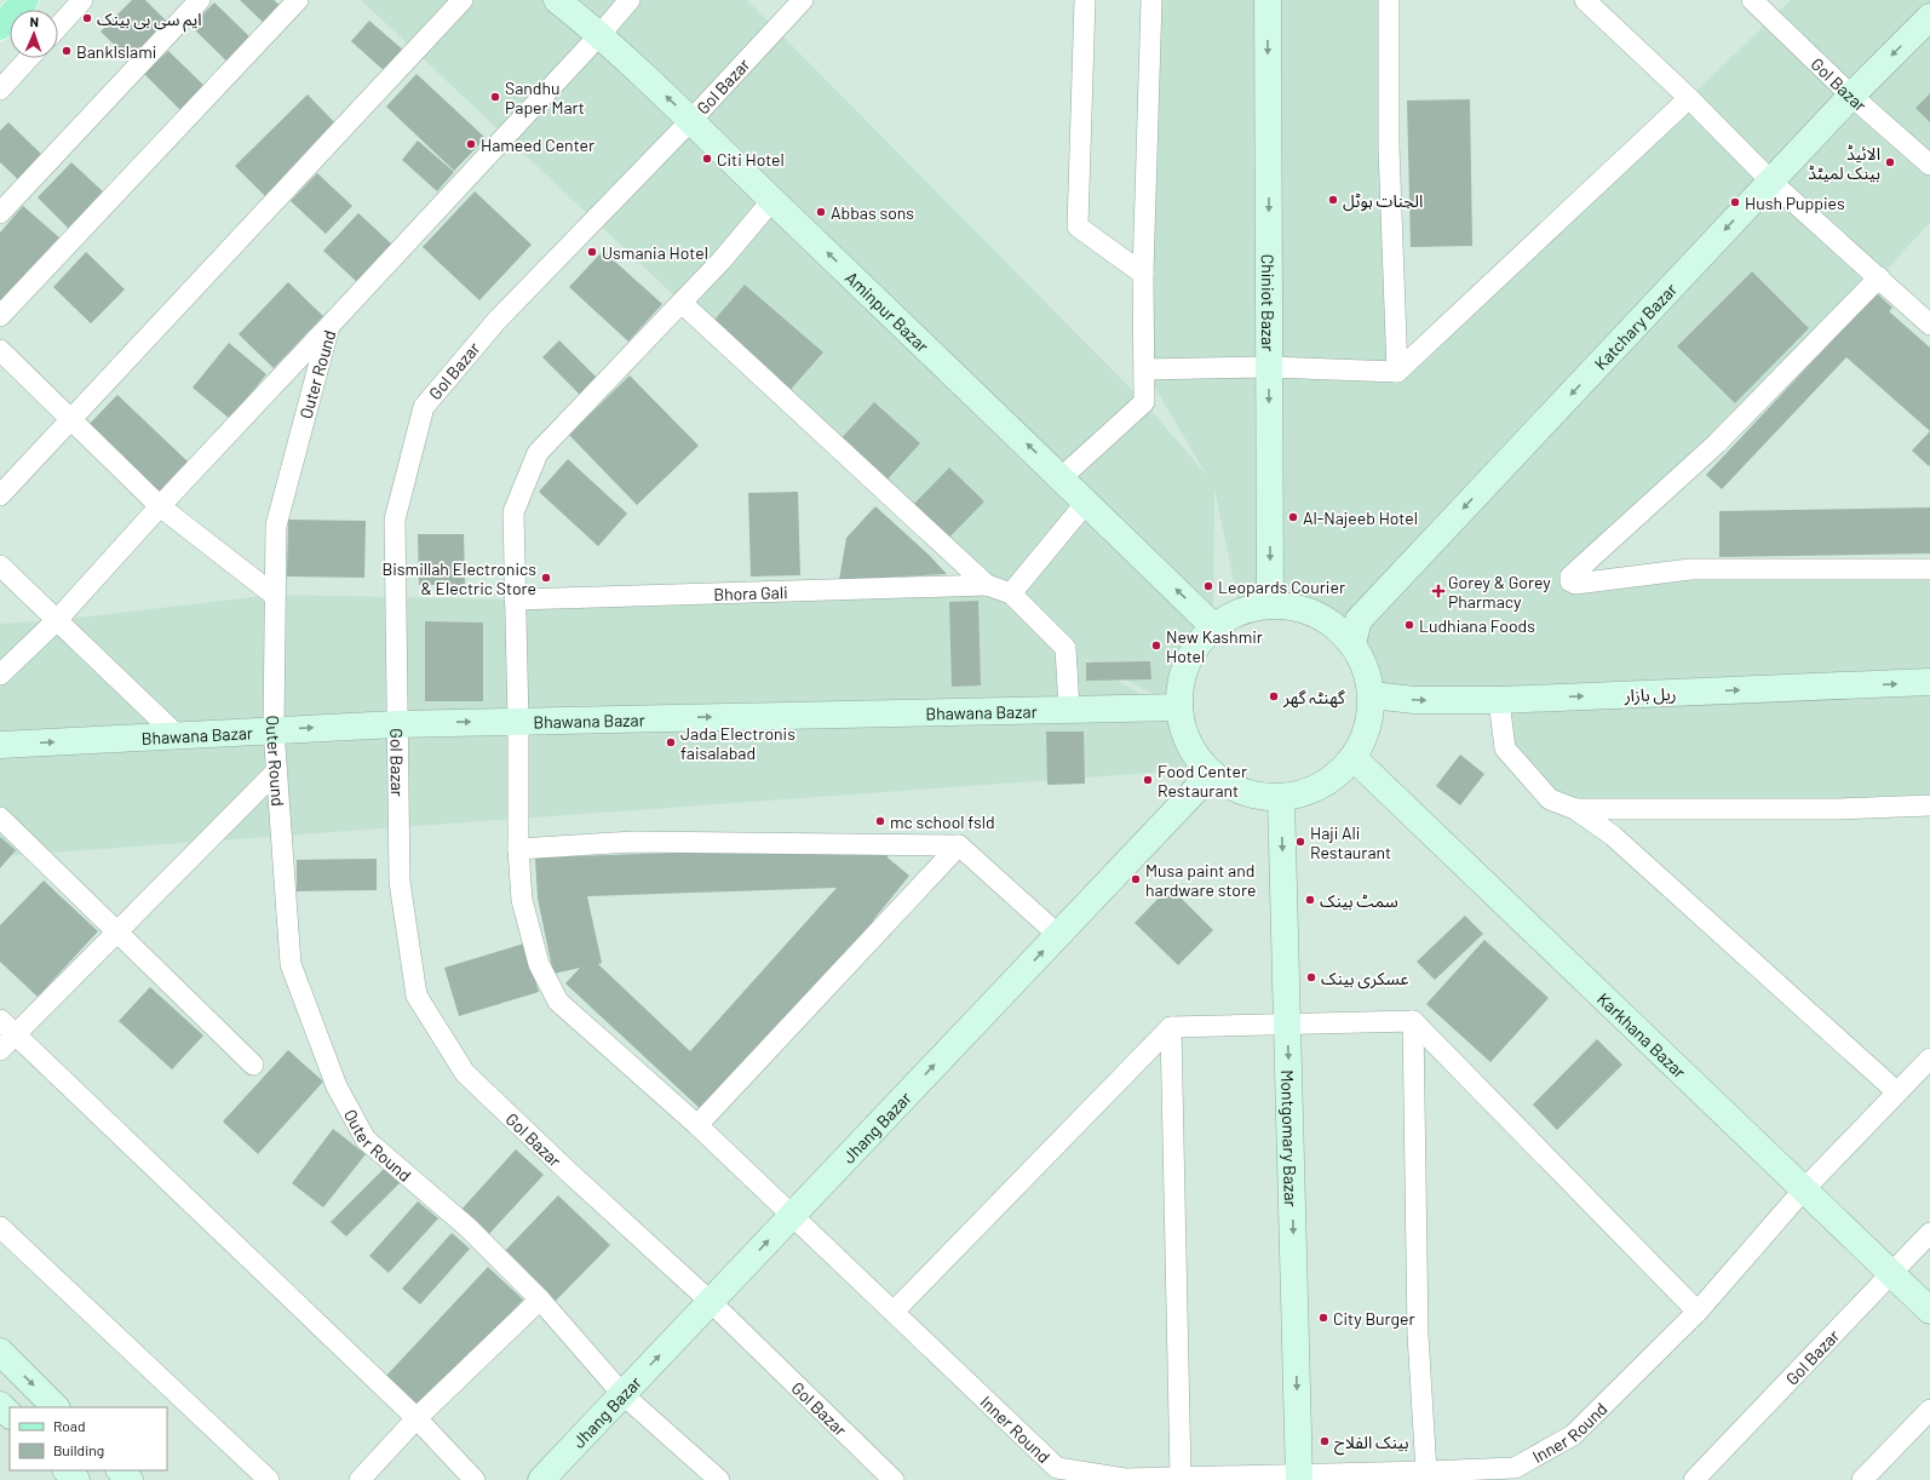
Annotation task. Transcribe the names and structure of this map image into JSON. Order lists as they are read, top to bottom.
{
  "streets": {
    "street": [
      "Gol Bazar",
      "Chiniot Bazar",
      "Aminpur Bazar",
      "Katchary Bazar",
      "Outer Round",
      "Bhora Gali",
      "ریل بازار",
      "Bhawana Bazar",
      "Karkhana Bazar",
      "Jhang Bazar",
      "Montgomary Bazar",
      "Inner Round"
    ]
  },
  "crossings": [
    ["Gol Bazar", "Aminpur Bazar"],
    ["Gol Bazar", "Katchary Bazar"],
    ["Gol Bazar", "Bhawana Bazar"],
    ["Gol Bazar", "Karkhana Bazar"],
    ["Gol Bazar", "Jhang Bazar"],
    ["Aminpur Bazar", "Outer Round"],
    ["Aminpur Bazar", "Inner Round"],
    ["Outer Round", "Bhawana Bazar"],
    ["Outer Round", "Jhang Bazar"],
    ["Bhora Gali", "Inner Round"],
    ["Bhawana Bazar", "Inner Round"],
    ["Karkhana Bazar", "Inner Round"],
    ["Jhang Bazar", "Inner Round"],
    ["Montgomary Bazar", "Inner Round"]
  ],
  "places": {
    "other": [
      "ایم سی بی بینک",
      "BankIslami",
      "Sandhu Paper Mart",
      "Hameed Center",
      "Citi Hotel",
      "الائیڈ بینک لمیٹڈ",
      "الجنات ہوٹل",
      "Hush Puppies",
      "Abbas sons",
      "Usmania Hotel",
      "Al-Najeeb Hotel",
      "Bismillah Electronics & Electric Store",
      "Leopards Courier",
      "Ludhiana Foods",
      "New Kashmir Hotel",
      "گھنٹہ گھر",
      "Jada Electronis faisalabad",
      "Food Center Restaurant",
      "mc school fsld",
      "Haji Ali Restaurant",
      "Musa paint and hardware store",
      "سمٹ بینک",
      "عسکری بینک",
      "City Burger",
      "بینک الفلاح"
    ],
    "health": ["Gorey & Gorey Pharmacy"]
  },
  "legend": ["Road", "Building"],
  "north": "top"
}
